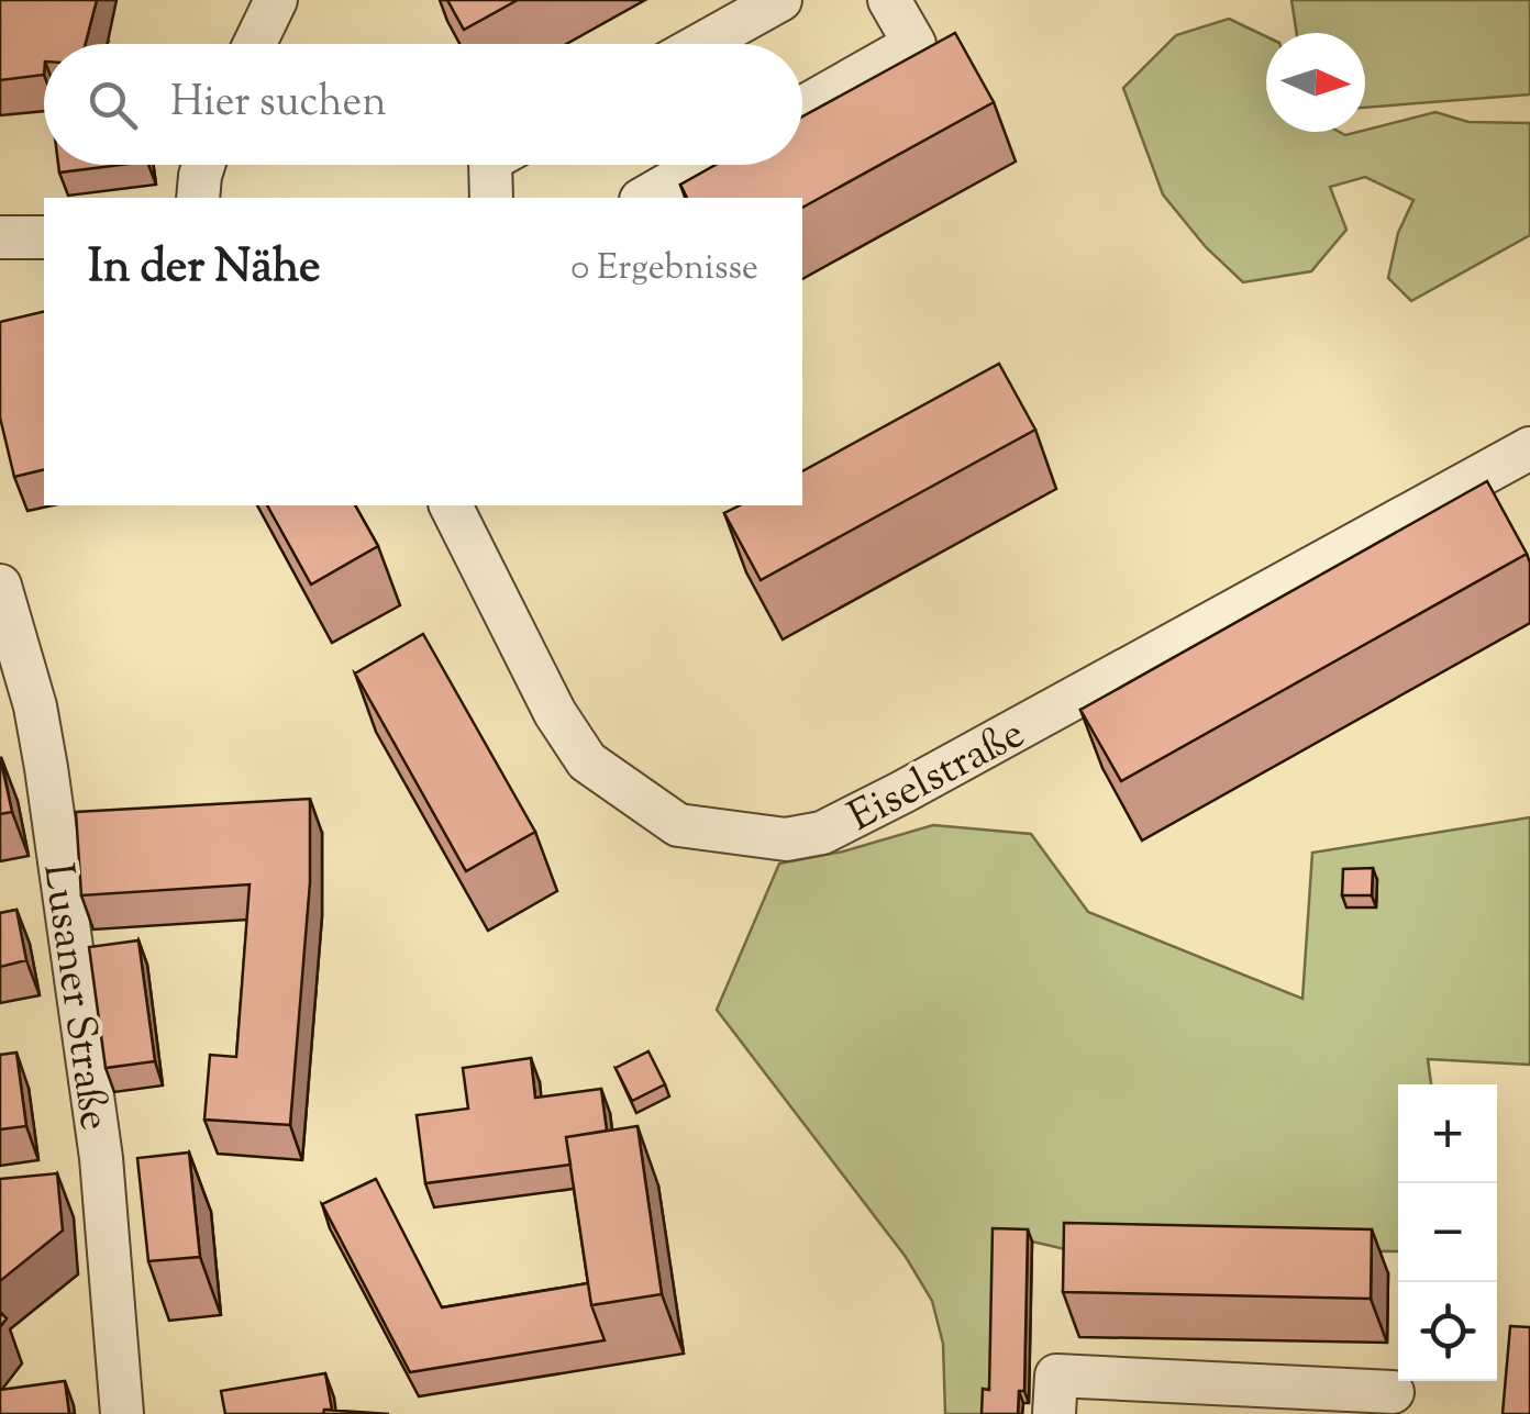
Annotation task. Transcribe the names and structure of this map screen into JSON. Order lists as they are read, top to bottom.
{
  "streets": {
    "street": ["Eiselstraße", "Lusaner Straße"]
  },
  "north": "right",
  "page": {
    "search": "Hier suchen",
    "heading": ["In der Nähe", "0 Ergebnisse"],
    "map_buttons": ["+", "−"]
  }
}
